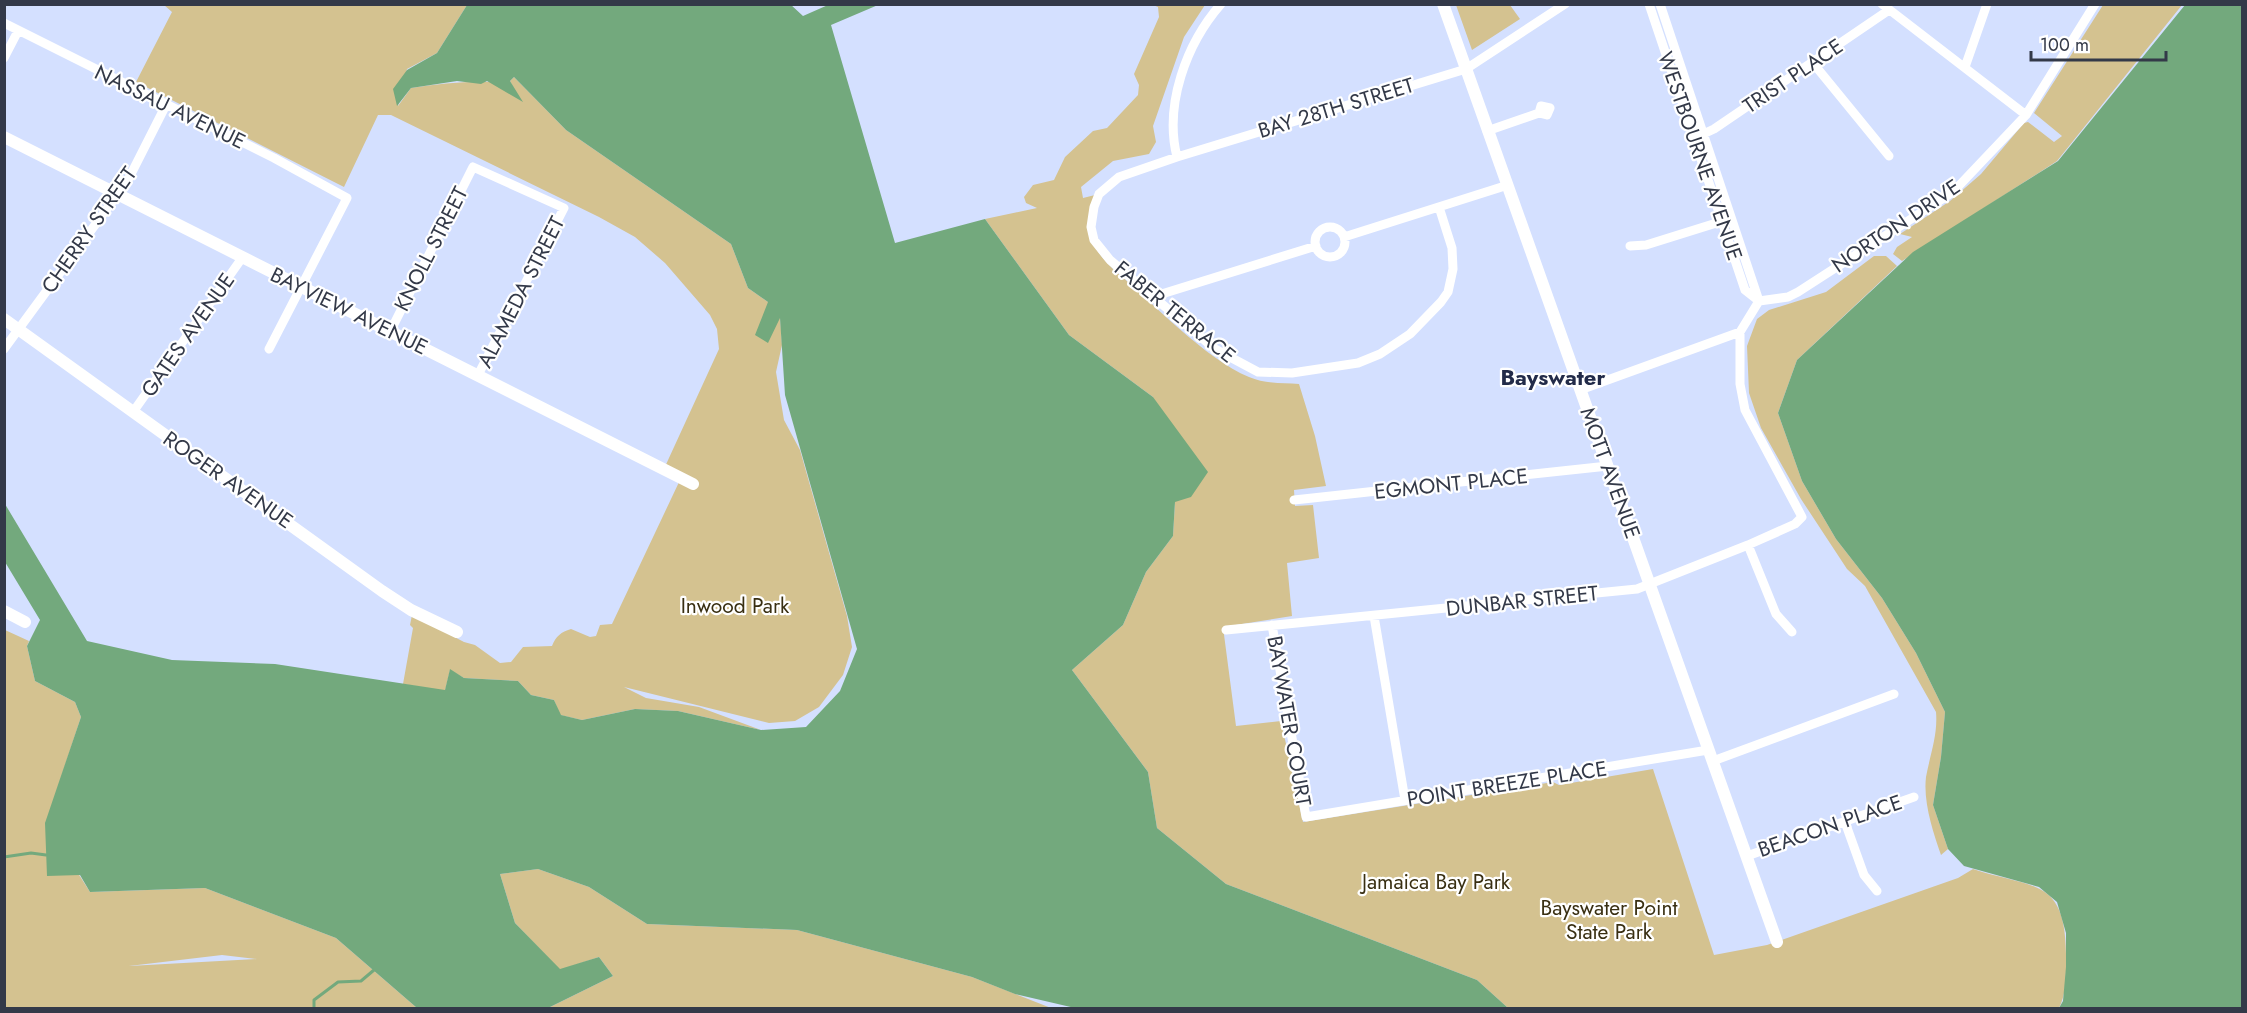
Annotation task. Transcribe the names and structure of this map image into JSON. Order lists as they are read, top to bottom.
{
  "streets": {
    "street": [
      "TRIST PLACE",
      "NASSAU AVENUE",
      "BAY 28TH STREET",
      "WESTBOURNE AVENUE",
      "NORTON DRIVE",
      "CHERRY STREET",
      "KNOLL STREET",
      "ALAMEDA STREET",
      "BAYVIEW AVENUE",
      "FABER TERRACE",
      "GATES AVENUE",
      "MOTT AVENUE",
      "ROGER AVENUE",
      "EGMONT PLACE",
      "DUNBAR STREET",
      "BAYWATER COURT",
      "POINT BREEZE PLACE",
      "BEACON PLACE"
    ]
  },
  "crossings": [
    ["TRIST PLACE", "WESTBOURNE AVENUE"],
    ["NASSAU AVENUE", "CHERRY STREET"],
    ["NASSAU AVENUE", "BAYVIEW AVENUE"],
    ["BAY 28TH STREET", "FABER TERRACE"],
    ["BAY 28TH STREET", "MOTT AVENUE"],
    ["WESTBOURNE AVENUE", "NORTON DRIVE"],
    ["CHERRY STREET", "BAYVIEW AVENUE"],
    ["CHERRY STREET", "ROGER AVENUE"],
    ["KNOLL STREET", "ALAMEDA STREET"],
    ["KNOLL STREET", "BAYVIEW AVENUE"],
    ["ALAMEDA STREET", "BAYVIEW AVENUE"],
    ["BAYVIEW AVENUE", "GATES AVENUE"],
    ["GATES AVENUE", "ROGER AVENUE"],
    ["MOTT AVENUE", "EGMONT PLACE"],
    ["MOTT AVENUE", "DUNBAR STREET"],
    ["MOTT AVENUE", "POINT BREEZE PLACE"],
    ["MOTT AVENUE", "BEACON PLACE"],
    ["DUNBAR STREET", "BAYWATER COURT"],
    ["BAYWATER COURT", "POINT BREEZE PLACE"]
  ],
  "districts": ["Bayswater"],
  "parks": ["Inwood Park", "Jamaica Bay Park", "Bayswater Point State Park"],
  "scale_bar": "100 m"
}
